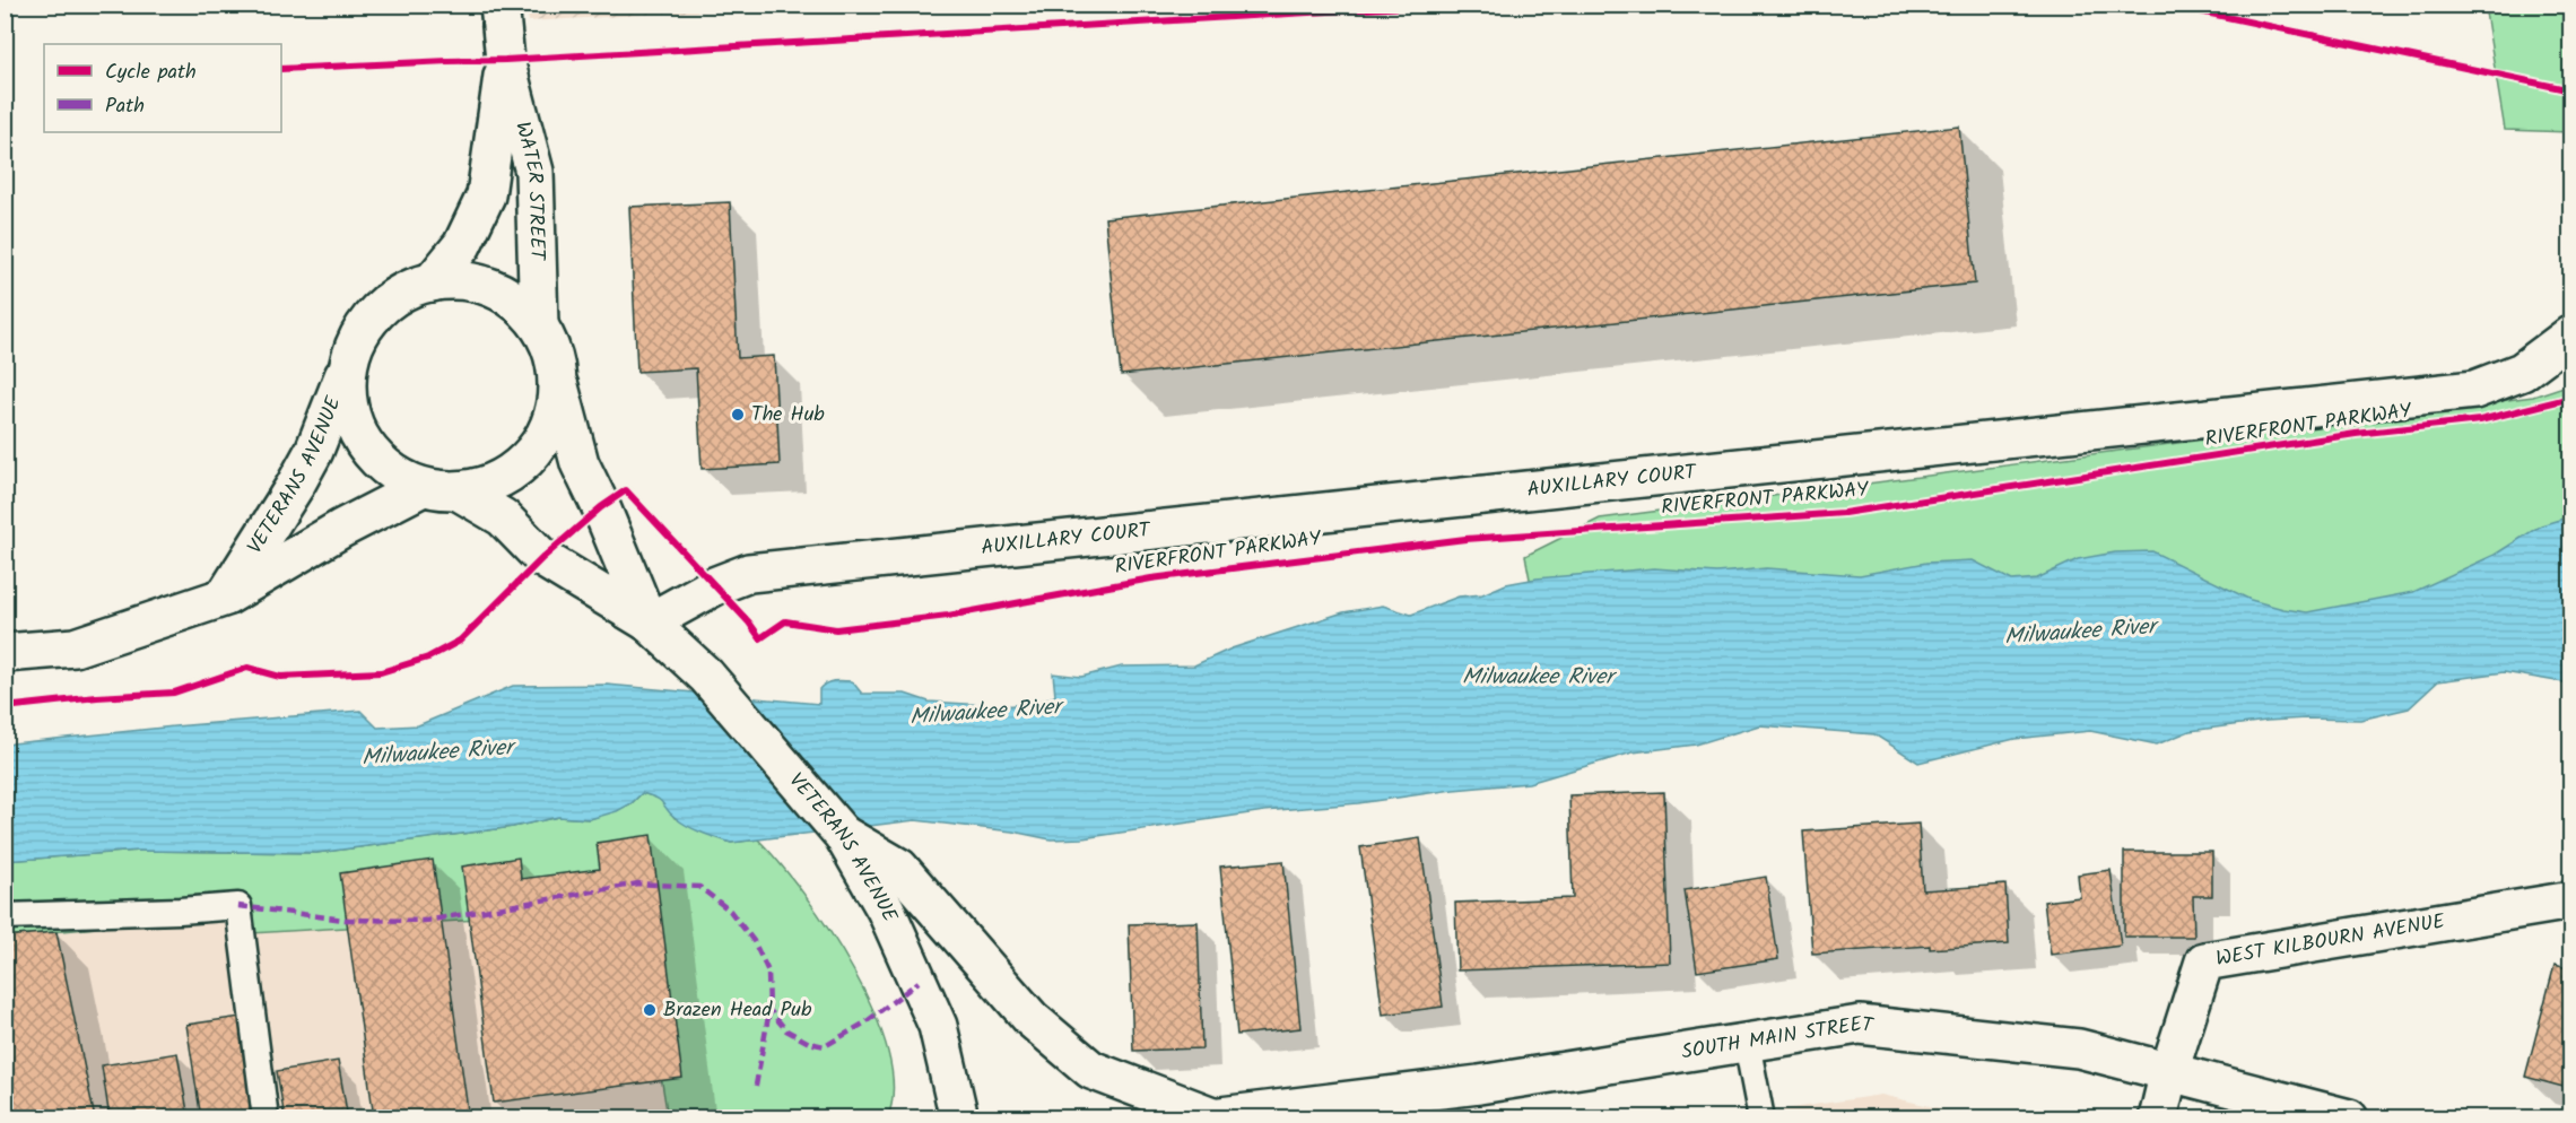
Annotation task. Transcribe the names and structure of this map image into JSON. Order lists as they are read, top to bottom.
{
  "streets": {
    "street": [
      "WATER STREET",
      "VETERANS AVENUE",
      "AUXILLARY COURT",
      "WEST KILBOURN AVENUE",
      "SOUTH MAIN STREET"
    ],
    "cycle path": ["RIVERFRONT PARKWAY"]
  },
  "crossings": [
    ["WATER STREET", "VETERANS AVENUE"],
    ["VETERANS AVENUE", "AUXILLARY COURT"],
    ["WEST KILBOURN AVENUE", "SOUTH MAIN STREET"]
  ],
  "water": ["Milwaukee River"],
  "places": ["The Hub", "Brazen Head Pub"],
  "legend": ["Cycle path", "Path"]
}
